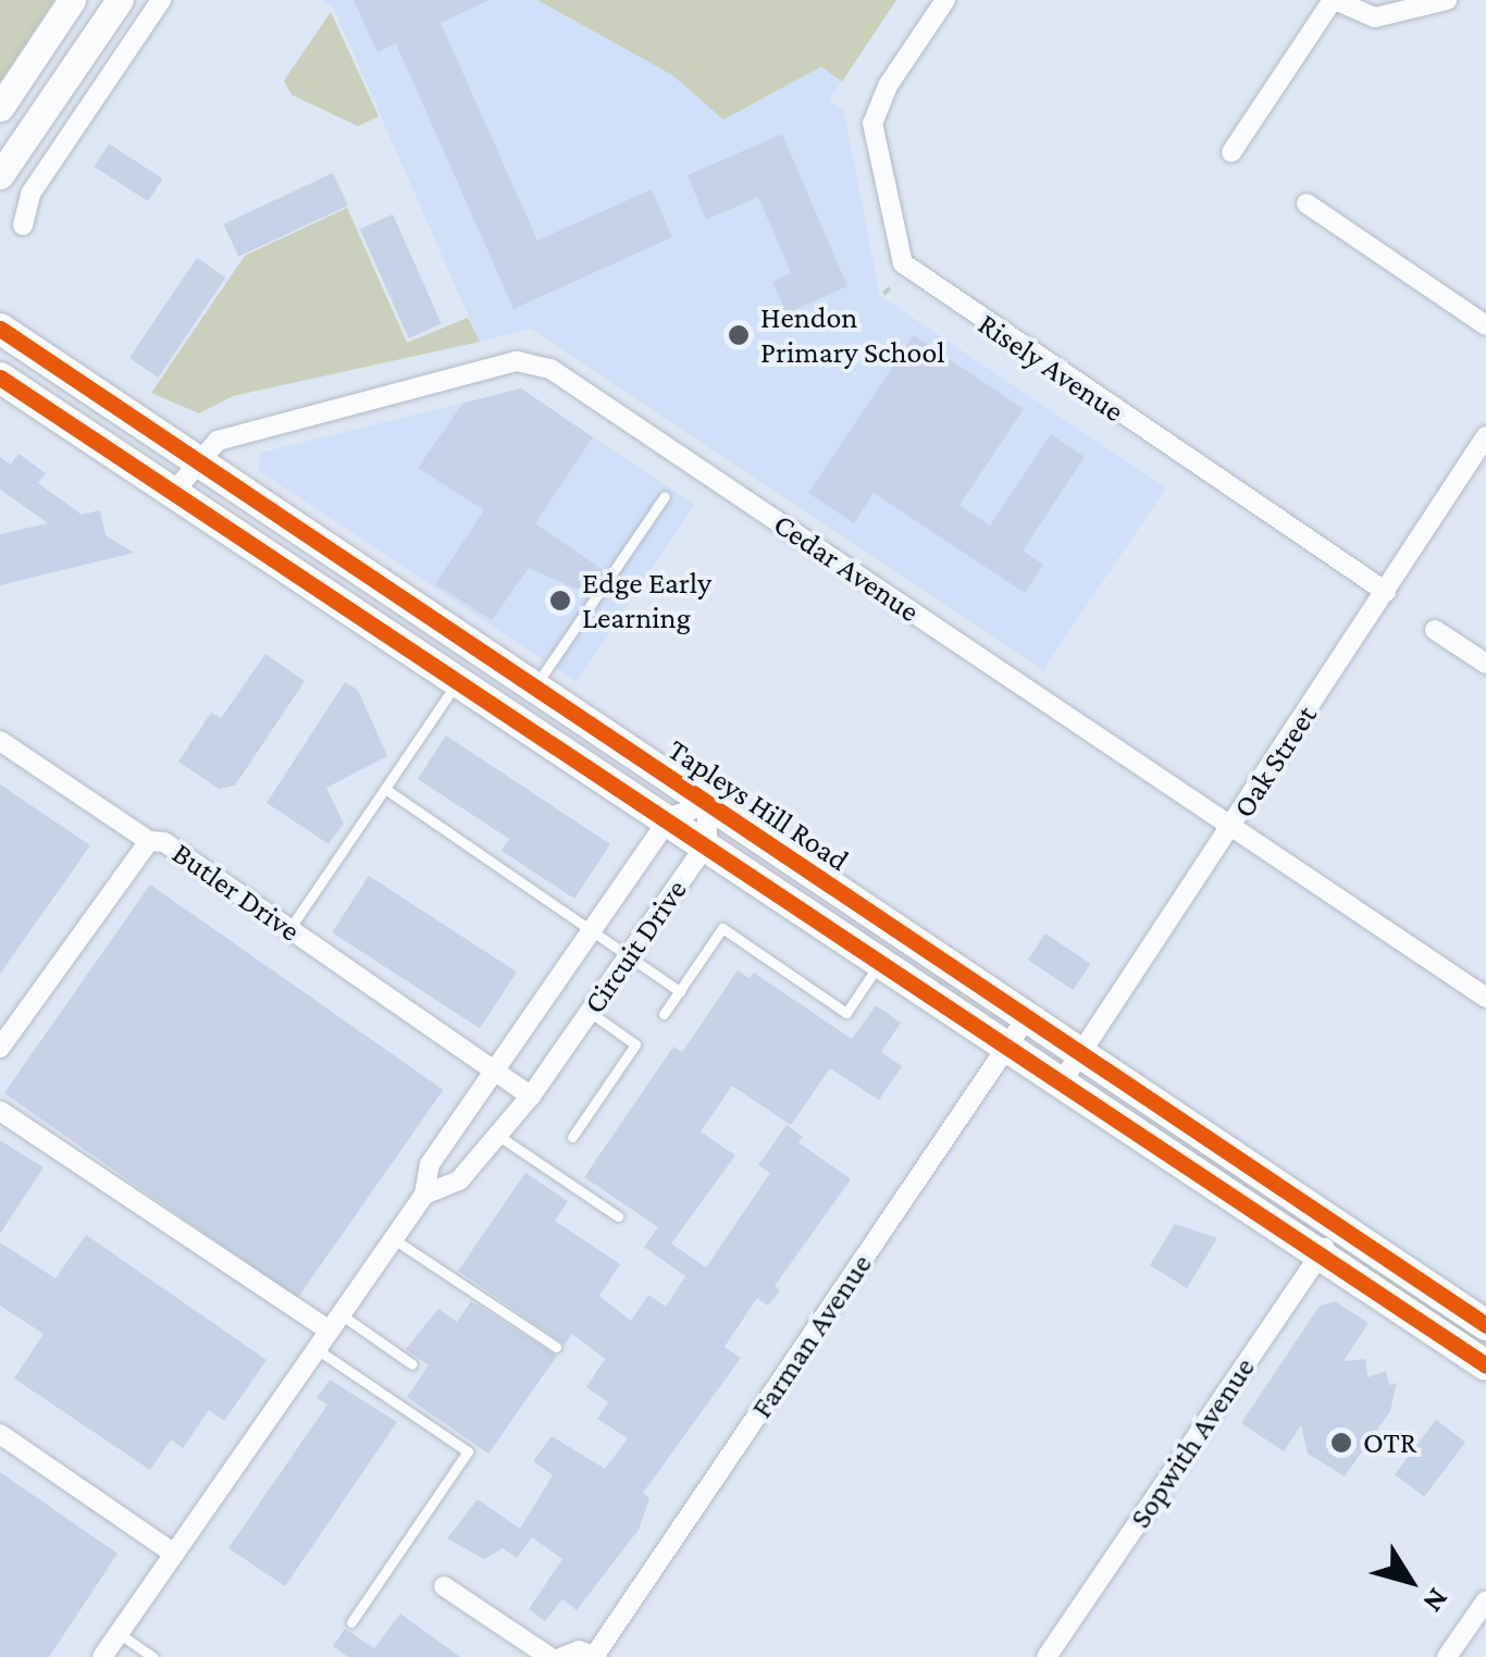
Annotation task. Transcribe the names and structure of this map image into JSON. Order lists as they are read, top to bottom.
{
  "streets": {
    "main road": ["Tapleys Hill Road"],
    "street": [
      "Risely Avenue",
      "Cedar Avenue",
      "Oak Street",
      "Butler Drive",
      "Circuit Drive",
      "Farman Avenue",
      "Sopwith Avenue"
    ]
  },
  "crossings": [
    ["Risely Avenue", "Oak Street"],
    ["Cedar Avenue", "Oak Street"],
    ["Cedar Avenue", "Tapleys Hill Road"],
    ["Oak Street", "Tapleys Hill Road"],
    ["Tapleys Hill Road", "Circuit Drive"],
    ["Tapleys Hill Road", "Farman Avenue"],
    ["Tapleys Hill Road", "Sopwith Avenue"],
    ["Butler Drive", "Circuit Drive"]
  ],
  "places": ["Hendon Primary School", "Edge Early Learning", "OTR"],
  "north": "bottom right"
}
